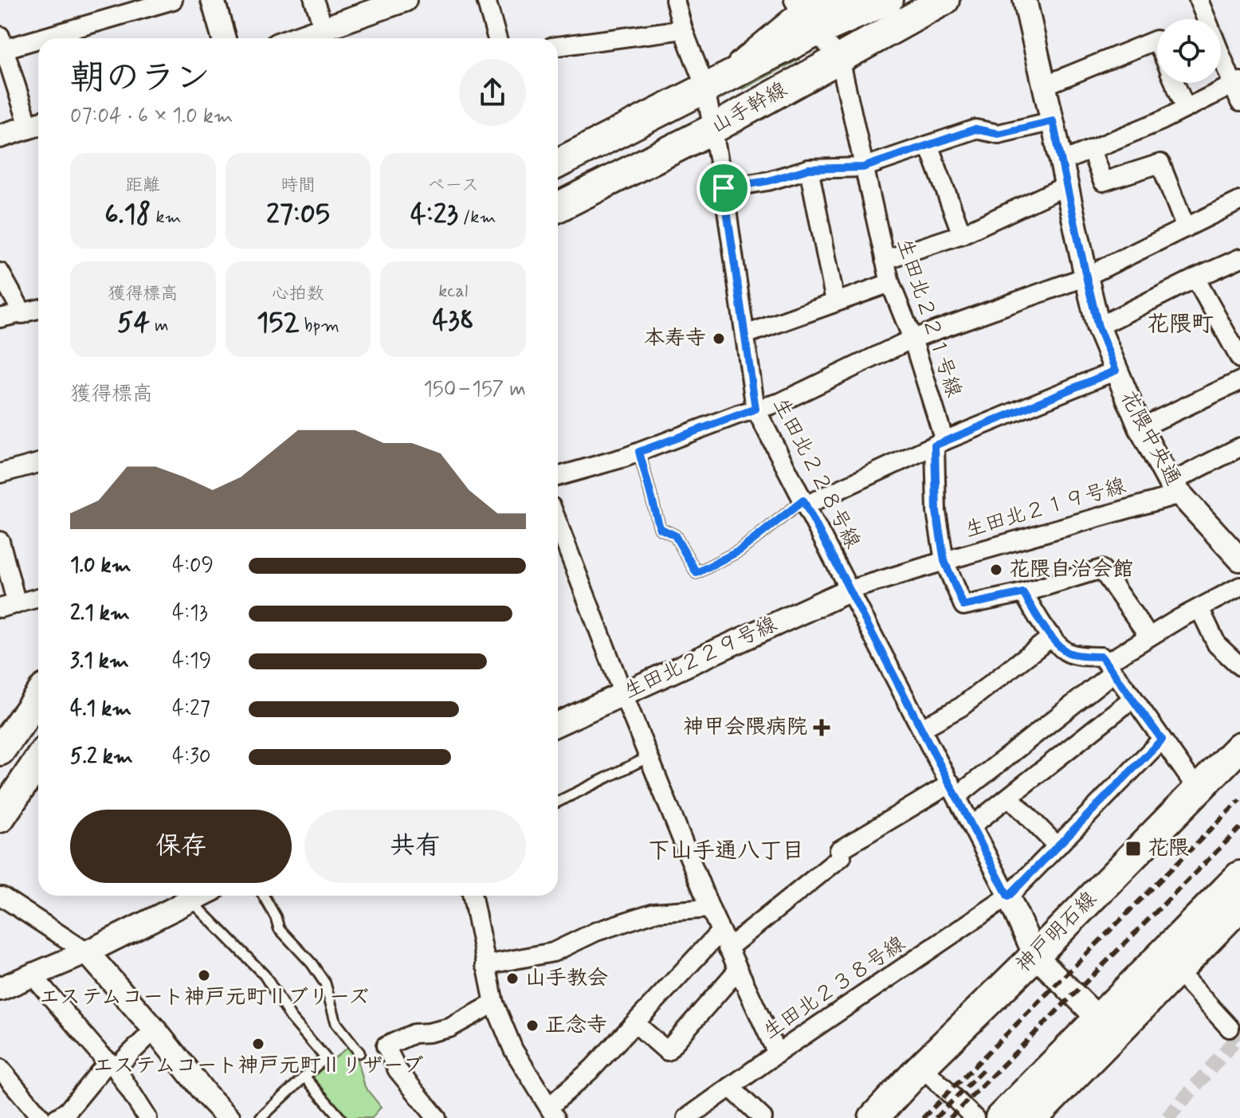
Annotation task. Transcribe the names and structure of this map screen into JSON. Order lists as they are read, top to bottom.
{
  "streets": {
    "main road": ["山手幹線", "神戸明石線"],
    "street": [
      "生田北２２１号線",
      "花隈中央通",
      "生田北２２８号線",
      "生田北２１９号線",
      "生田北２２９号線",
      "生田北２３８号線"
    ]
  },
  "crossings": [
    ["山手幹線", "生田北２２１号線"],
    ["山手幹線", "生田北２２８号線"],
    ["生田北２２１号線", "生田北２１９号線"],
    ["花隈中央通", "生田北２１９号線"],
    ["生田北２２８号線", "生田北２１９号線"],
    ["生田北２２８号線", "生田北２２９号線"],
    ["生田北２２８号線", "生田北２３８号線"],
    ["生田北２１９号線", "生田北２２９号線"]
  ],
  "districts": ["花隈町", "下山手通八丁目"],
  "places": {
    "other": [
      "本寿寺",
      "花隈自治会館",
      "エステムコート神戸元町Ⅱブリーズ",
      "山手教会",
      "正念寺",
      "エステムコート神戸元町Ⅱリザーブ"
    ],
    "health": ["神甲会隈病院"],
    "transit": ["花隈"]
  },
  "page": {
    "heading": ["朝のラン", "07:04 · 6 × 1.0 km"],
    "stats": [
      ["距離", "6.18 km"],
      ["時間", "27:05"],
      ["ペース", "4:23 /km"],
      ["獲得標高", "54 m"],
      ["心拍数", "152 bpm"],
      ["kcal", "438"]
    ],
    "chart": ["獲得標高", "150–157 m"],
    "list": [
      {
        "name": "1.0 km",
        "note": "4:09"
      },
      {
        "name": "2.1 km",
        "note": "4:13"
      },
      {
        "name": "3.1 km",
        "note": "4:19"
      },
      {
        "name": "4.1 km",
        "note": "4:27"
      },
      {
        "name": "5.2 km",
        "note": "4:30"
      }
    ],
    "buttons": ["保存", "共有"]
  }
}
